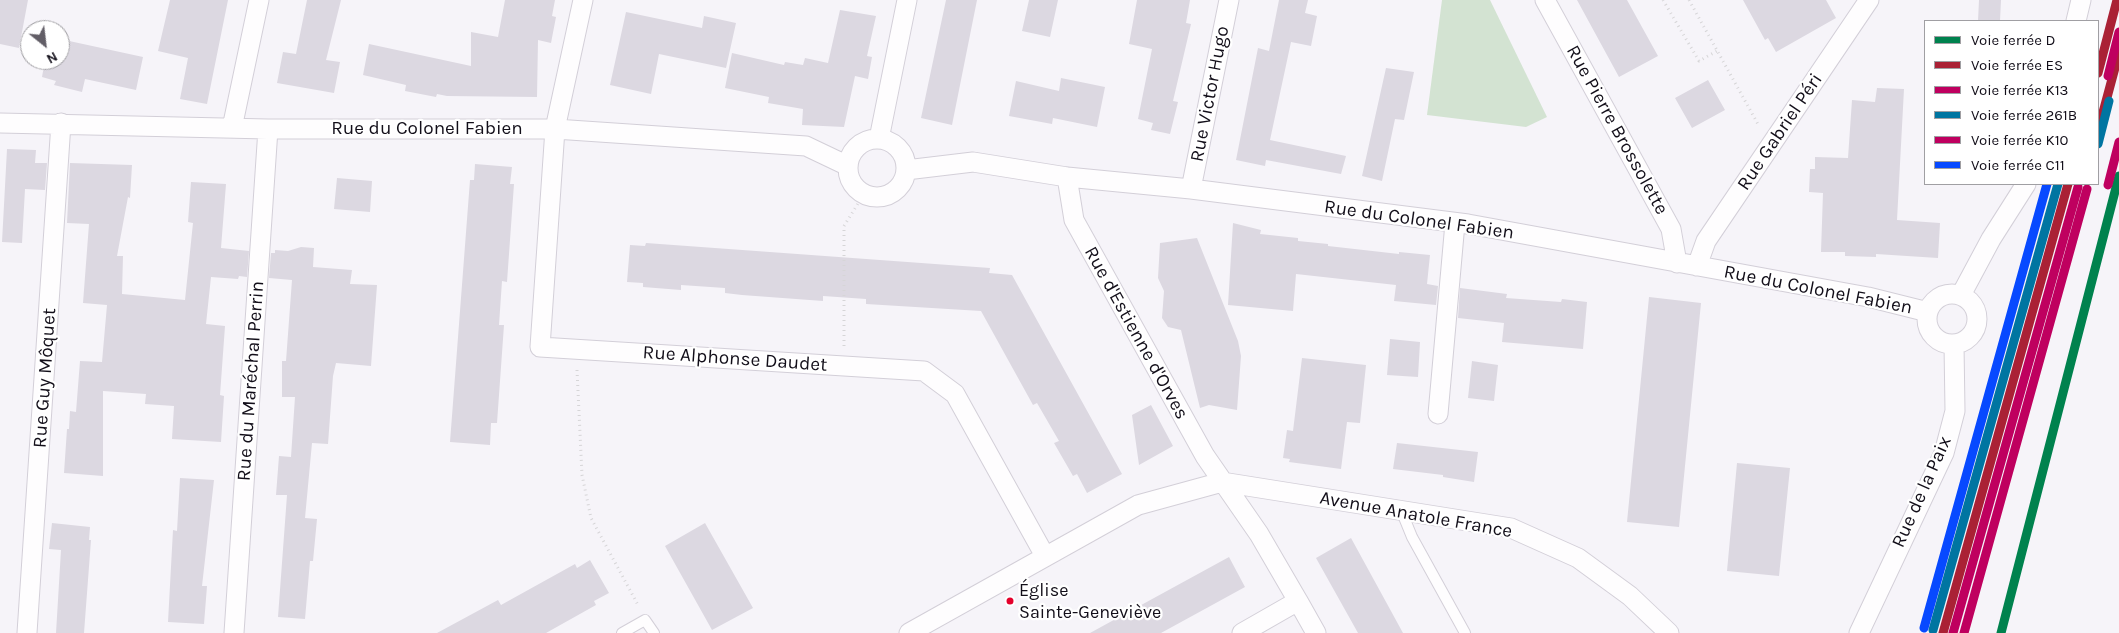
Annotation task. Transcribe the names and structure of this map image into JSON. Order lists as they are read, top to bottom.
{
  "streets": {
    "street": [
      "Rue Victor Hugo",
      "Rue du Colonel Fabien",
      "Rue Pierre Brossolette",
      "Rue Gabriel Péri",
      "Rue d'Estienne d'Orves",
      "Rue Alphonse Daudet",
      "Rue Guy Môquet",
      "Rue du Maréchal Perrin",
      "Rue de la Paix",
      "Avenue Anatole France"
    ]
  },
  "crossings": [
    ["Rue Victor Hugo", "Rue du Colonel Fabien"],
    ["Rue du Colonel Fabien", "Rue Pierre Brossolette"],
    ["Rue du Colonel Fabien", "Rue Gabriel Péri"],
    ["Rue du Colonel Fabien", "Rue d'Estienne d'Orves"],
    ["Rue du Colonel Fabien", "Rue Alphonse Daudet"],
    ["Rue du Colonel Fabien", "Rue Guy Môquet"],
    ["Rue du Colonel Fabien", "Rue du Maréchal Perrin"],
    ["Rue du Colonel Fabien", "Rue de la Paix"],
    ["Rue d'Estienne d'Orves", "Avenue Anatole France"]
  ],
  "places": ["Église Sainte-Geneviève"],
  "lines": [
    "rail line ES",
    "rail line K13",
    "rail line 261B",
    "rail line D",
    "rail line C11",
    "rail line K10"
  ],
  "legend": [
    "Voie ferrée D",
    "Voie ferrée ES",
    "Voie ferrée K13",
    "Voie ferrée 261B",
    "Voie ferrée K10",
    "Voie ferrée C11"
  ],
  "north": "bottom right"
}
